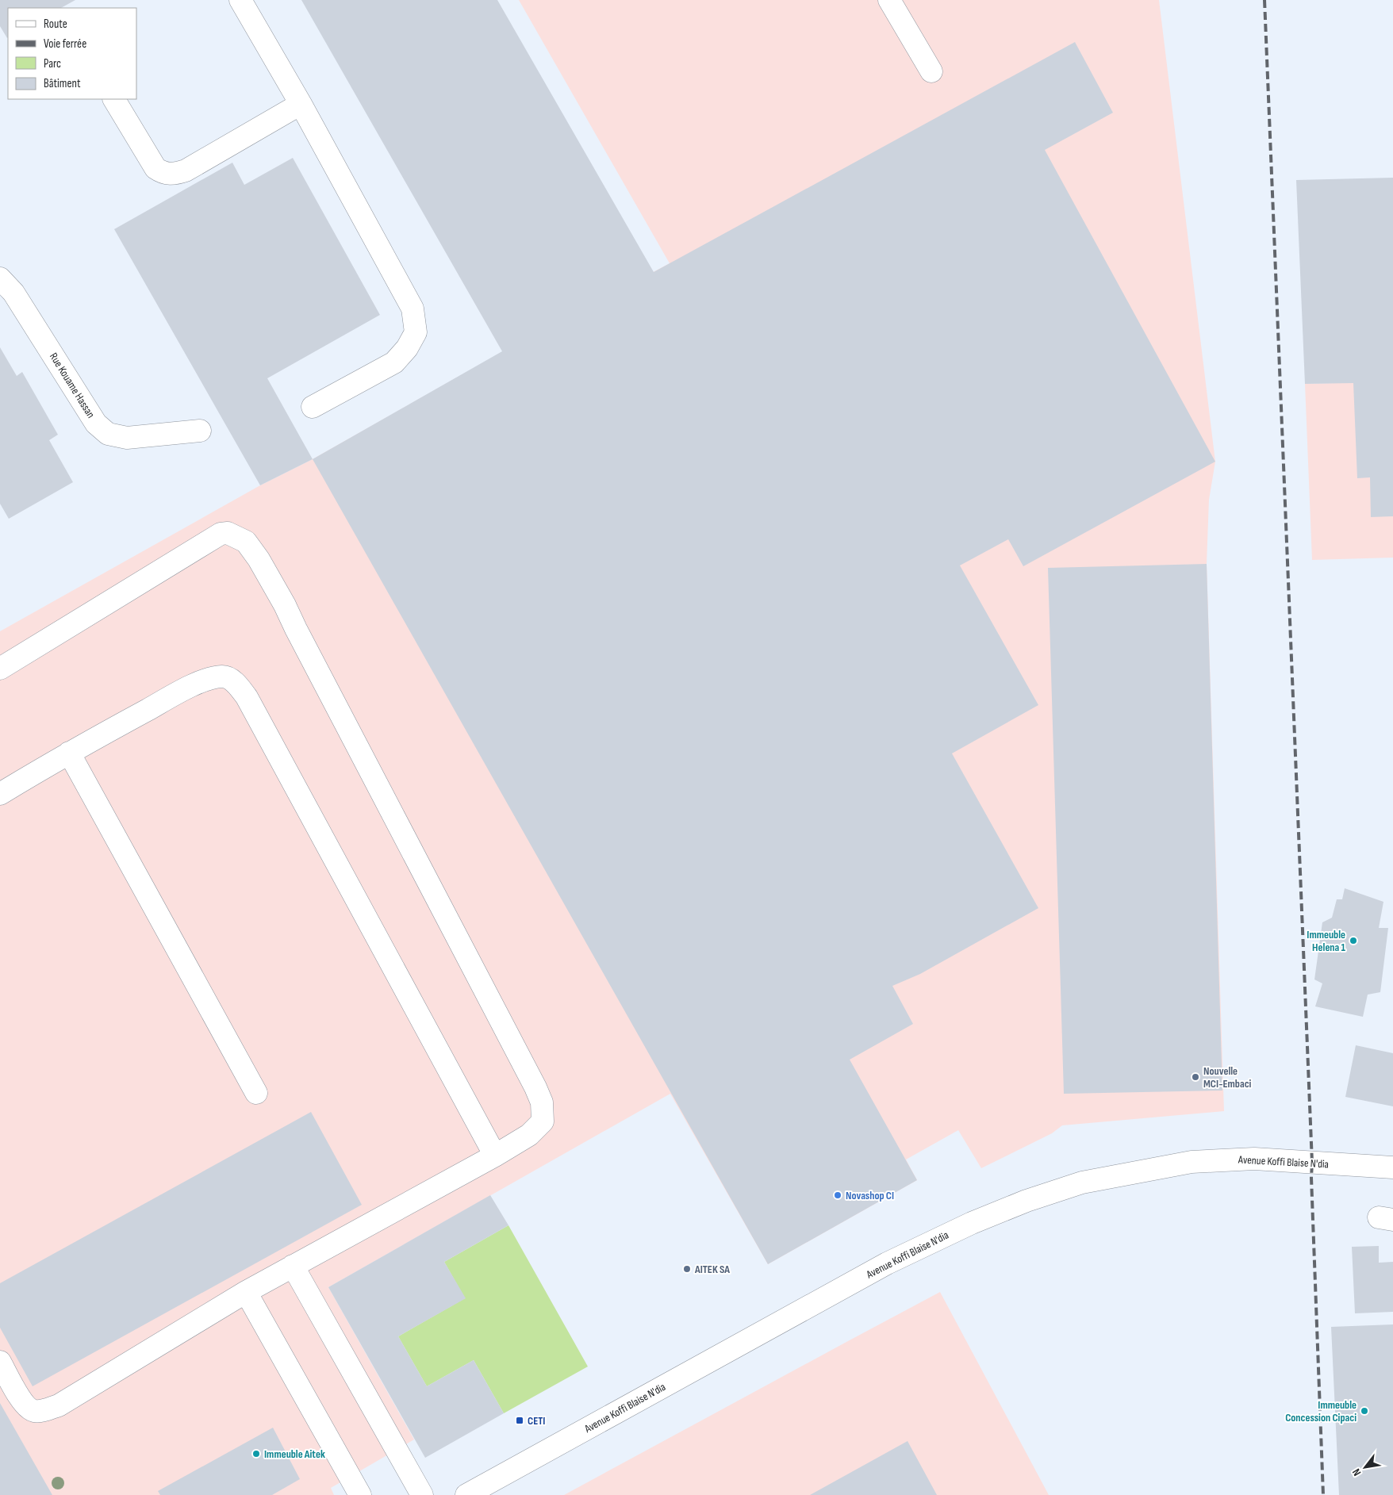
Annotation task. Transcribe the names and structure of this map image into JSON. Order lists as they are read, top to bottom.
{
  "streets": {
    "street": ["Rue Kouame Hassan", "Avenue Koffi Blaise N'dia"]
  },
  "places": {
    "other": [
      "Immeuble Helena 1",
      "Nouvelle MCI-Embaci",
      "Novashop CI",
      "AITEK SA",
      "Immeuble Concession Cipaci",
      "Immeuble Aitek"
    ],
    "transit": ["CETI"]
  },
  "legend": [
    "Route",
    "Voie ferrée",
    "Parc",
    "Bâtiment"
  ],
  "north": "bottom left"
}
